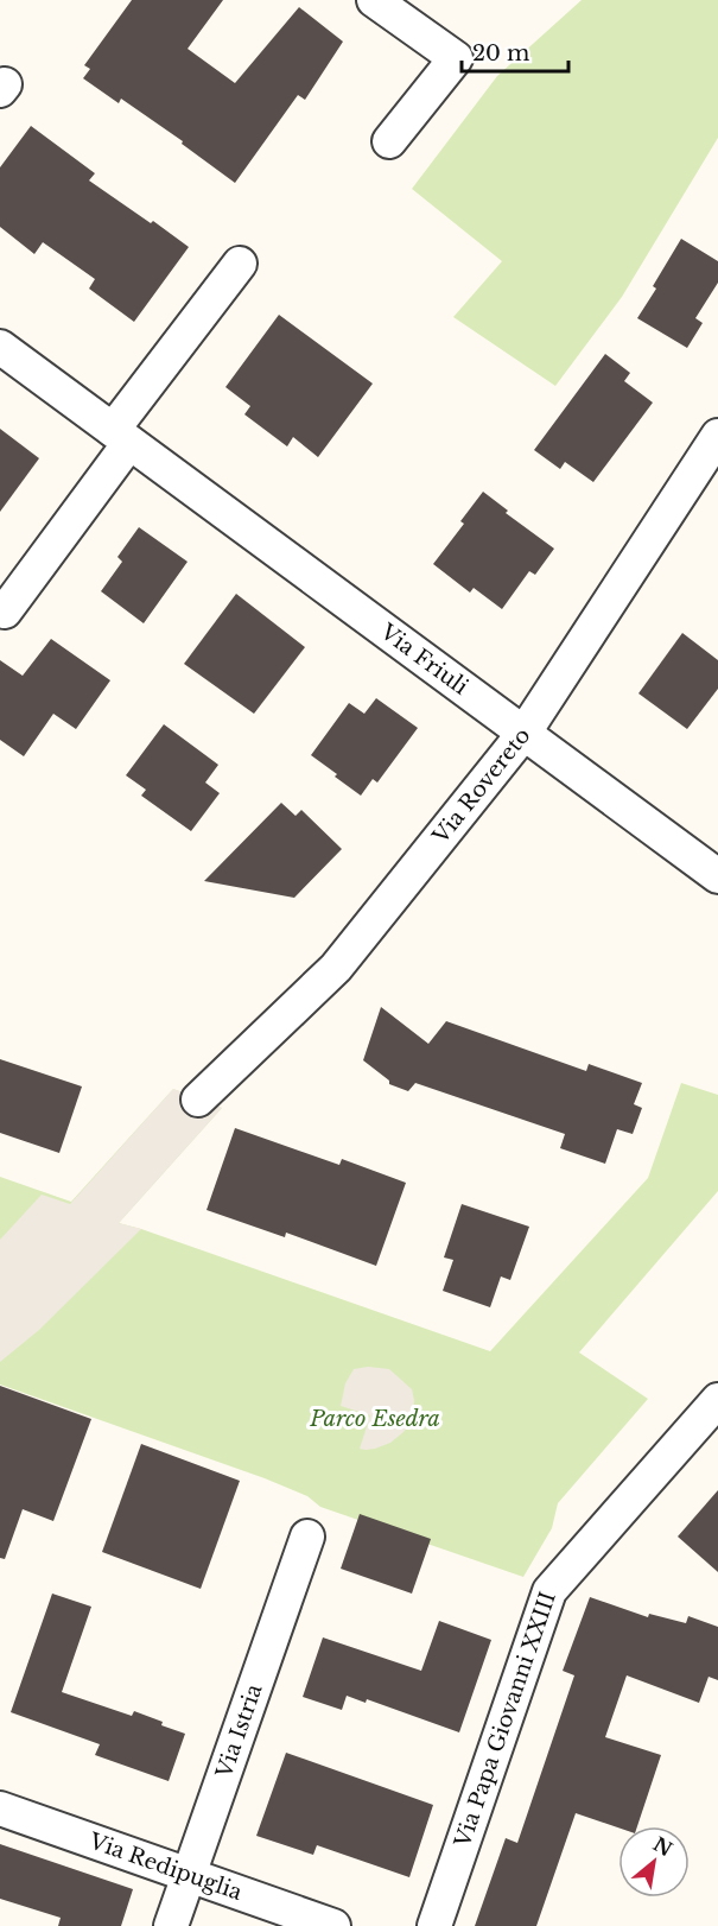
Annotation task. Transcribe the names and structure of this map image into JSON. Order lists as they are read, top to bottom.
{
  "streets": {
    "street": [
      "Via Friuli",
      "Via Rovereto",
      "Via Papa Giovanni XXIII",
      "Via Istria",
      "Via Redipuglia"
    ]
  },
  "crossings": [
    ["Via Friuli", "Via Rovereto"],
    ["Via Istria", "Via Redipuglia"]
  ],
  "parks": ["Parco Esedra"],
  "scale_bar": "20 m",
  "north": "top right"
}
